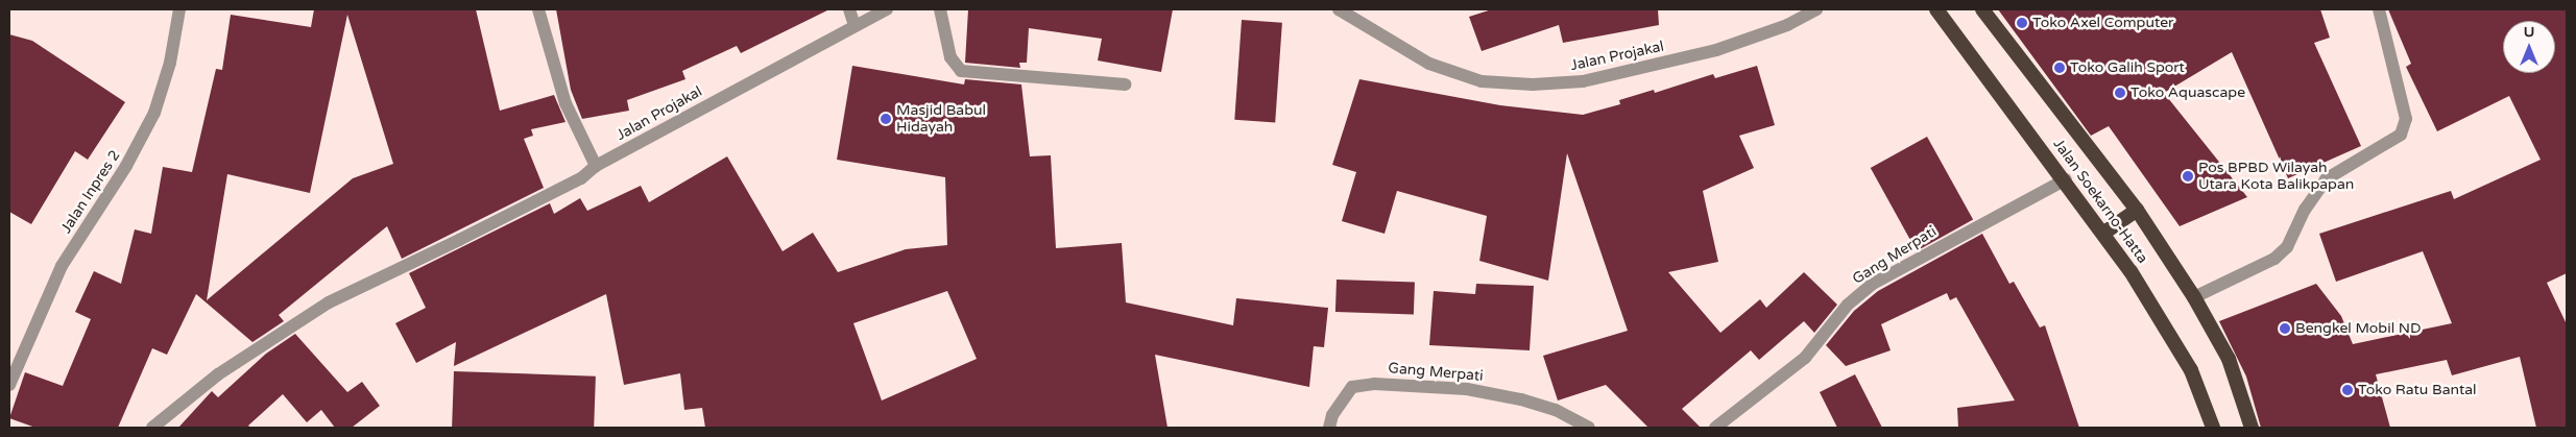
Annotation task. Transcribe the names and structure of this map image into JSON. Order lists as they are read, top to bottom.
{
  "streets": {
    "highway": ["Jalan Soekarno-Hatta"],
    "street": ["Jalan Projakal", "Jalan Inpres 2", "Gang Merpati"]
  },
  "crossings": [
    ["Jalan Soekarno-Hatta", "Gang Merpati"]
  ],
  "places": [
    "Toko Axel Computer",
    "Toko Galih Sport",
    "Toko Aquascape",
    "Masjid Babul Hidayah",
    "Pos BPBD Wilayah Utara Kota Balikpapan",
    "Bengkel Mobil ND",
    "Toko Ratu Bantal"
  ],
  "north": "top"
}
